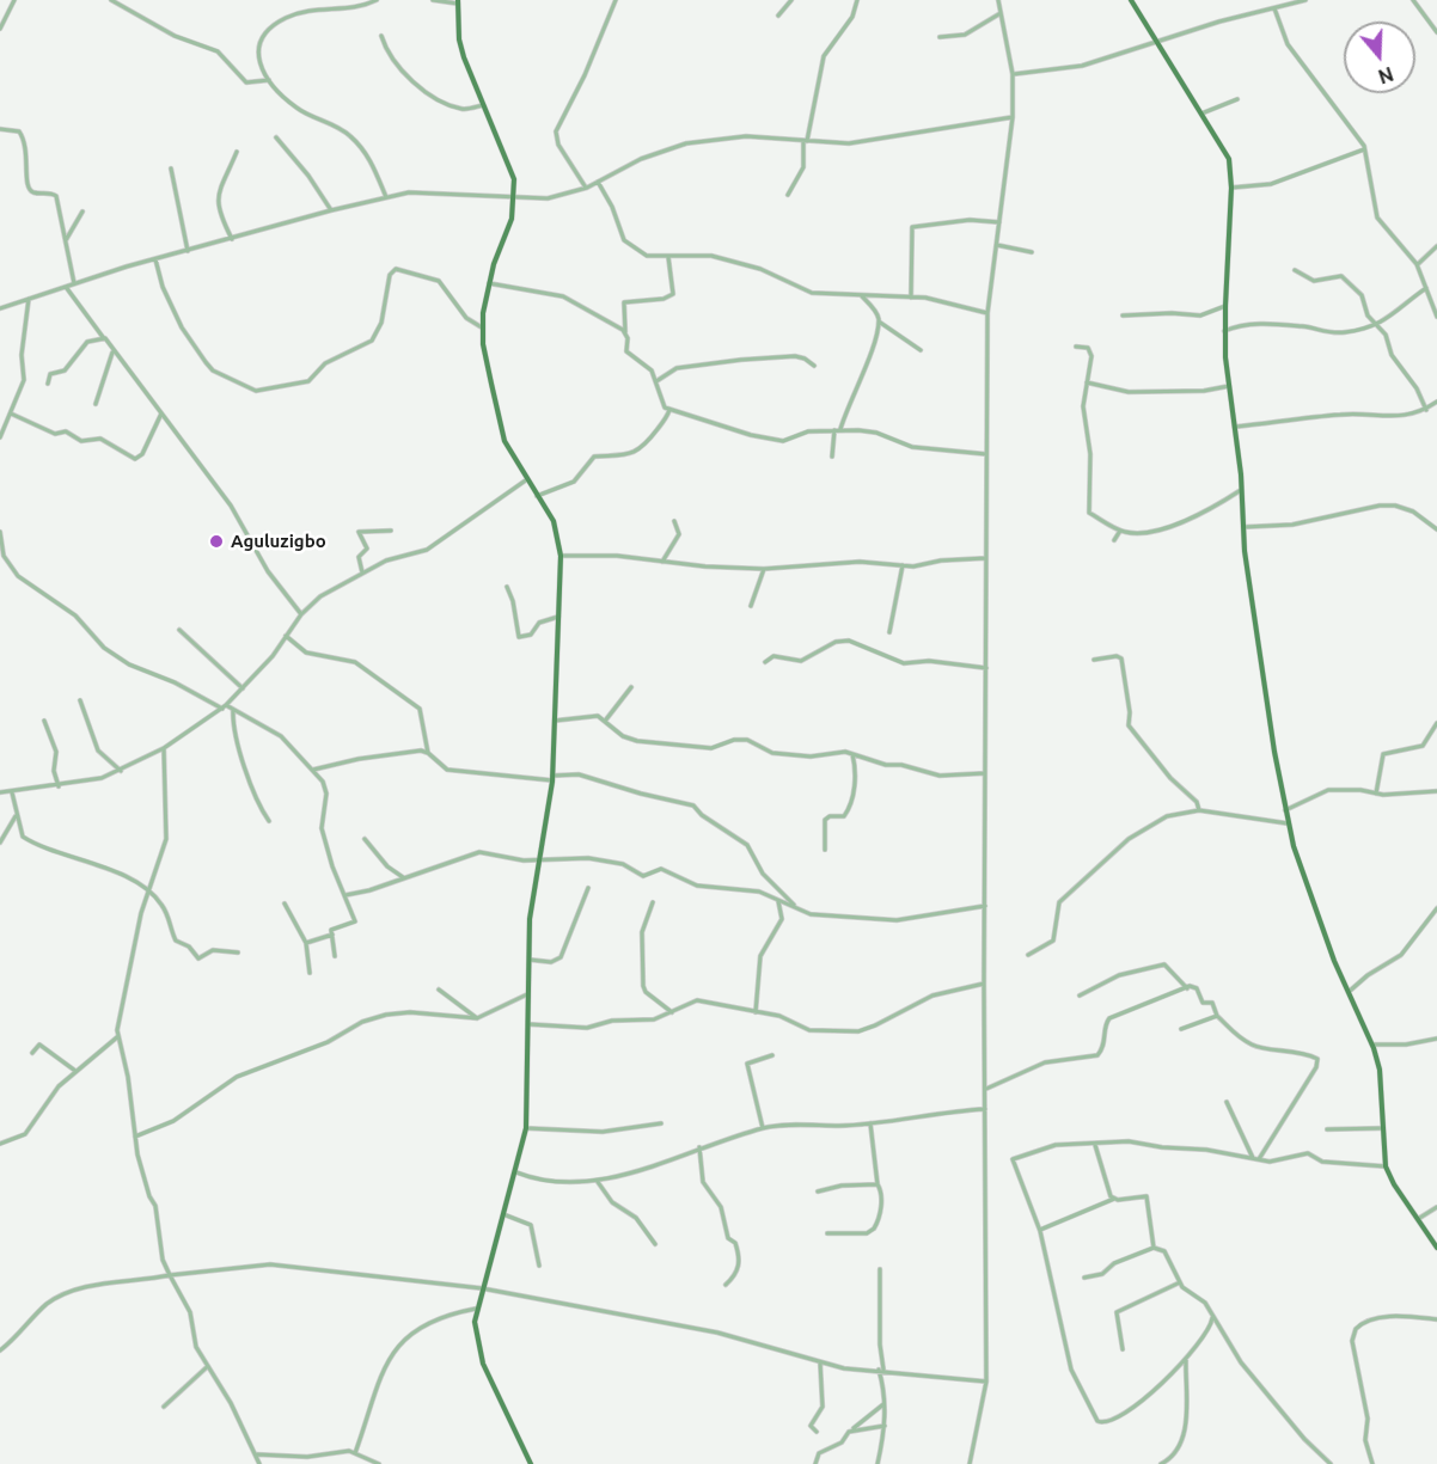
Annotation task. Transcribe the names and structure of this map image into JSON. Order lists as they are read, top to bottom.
{
  "places": ["Aguluzigbo"],
  "north": "bottom"
}
